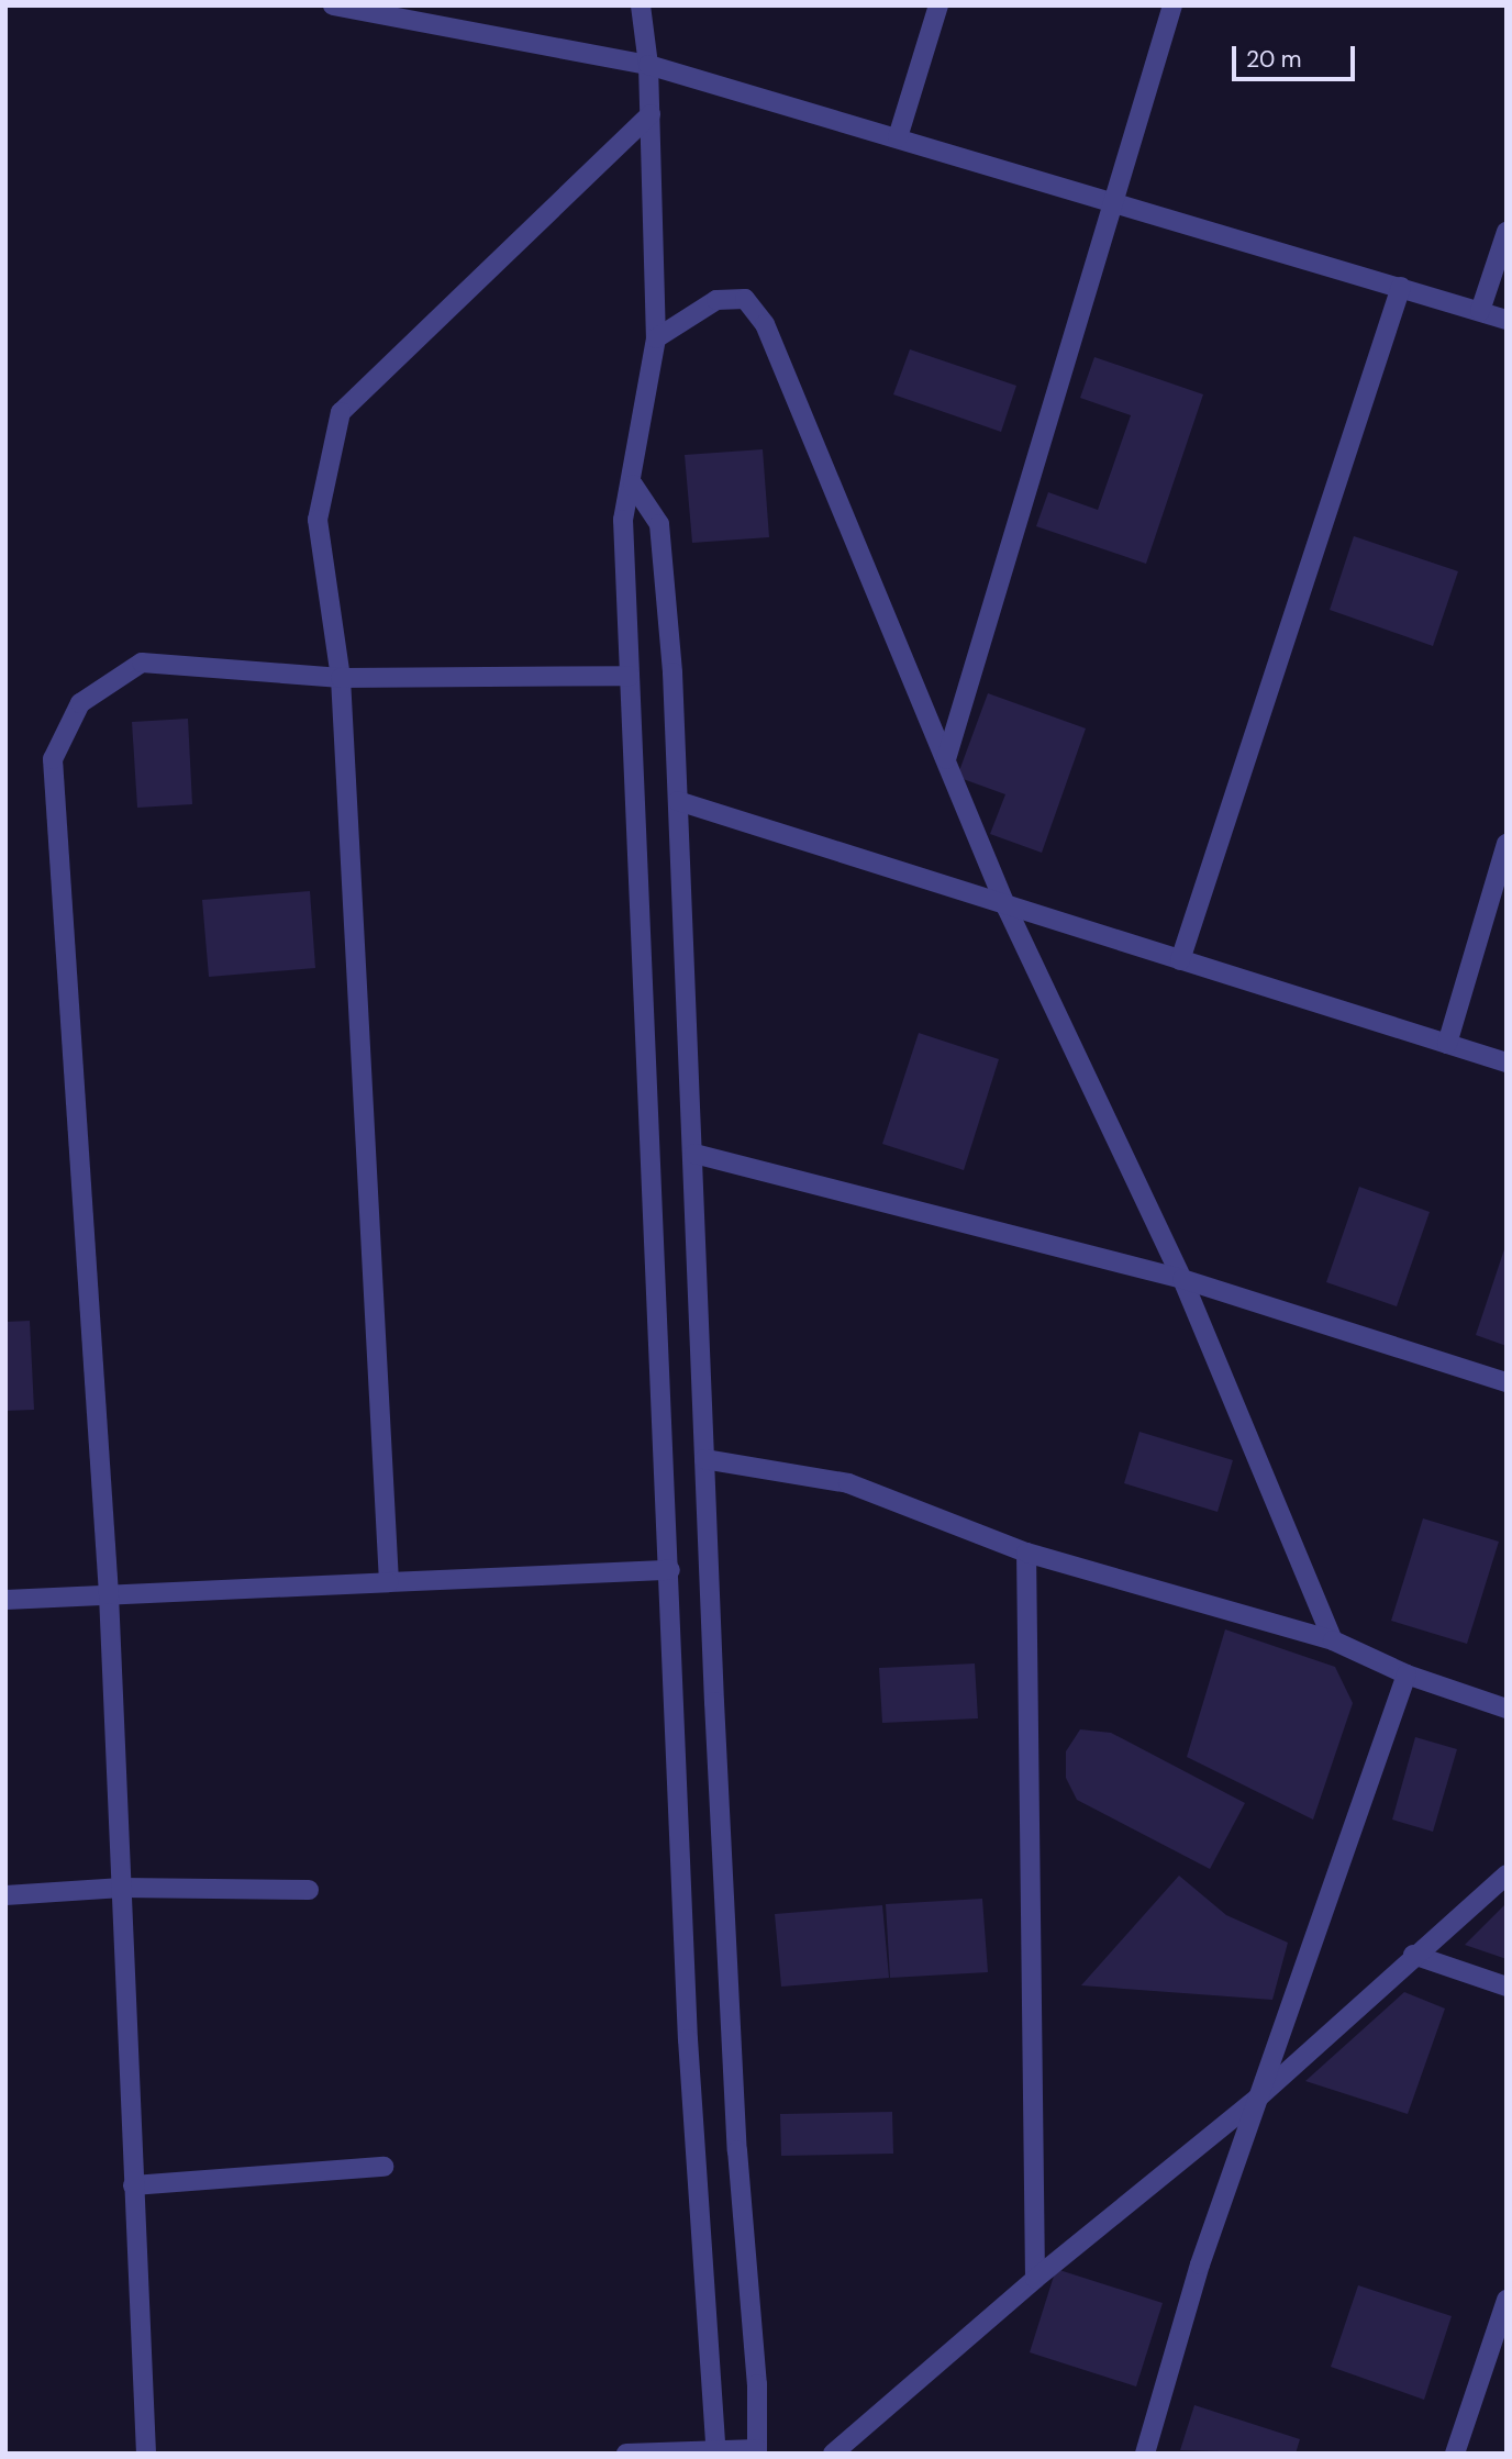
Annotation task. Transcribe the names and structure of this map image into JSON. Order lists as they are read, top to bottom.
{
  "scale_bar": "20 m"
}
